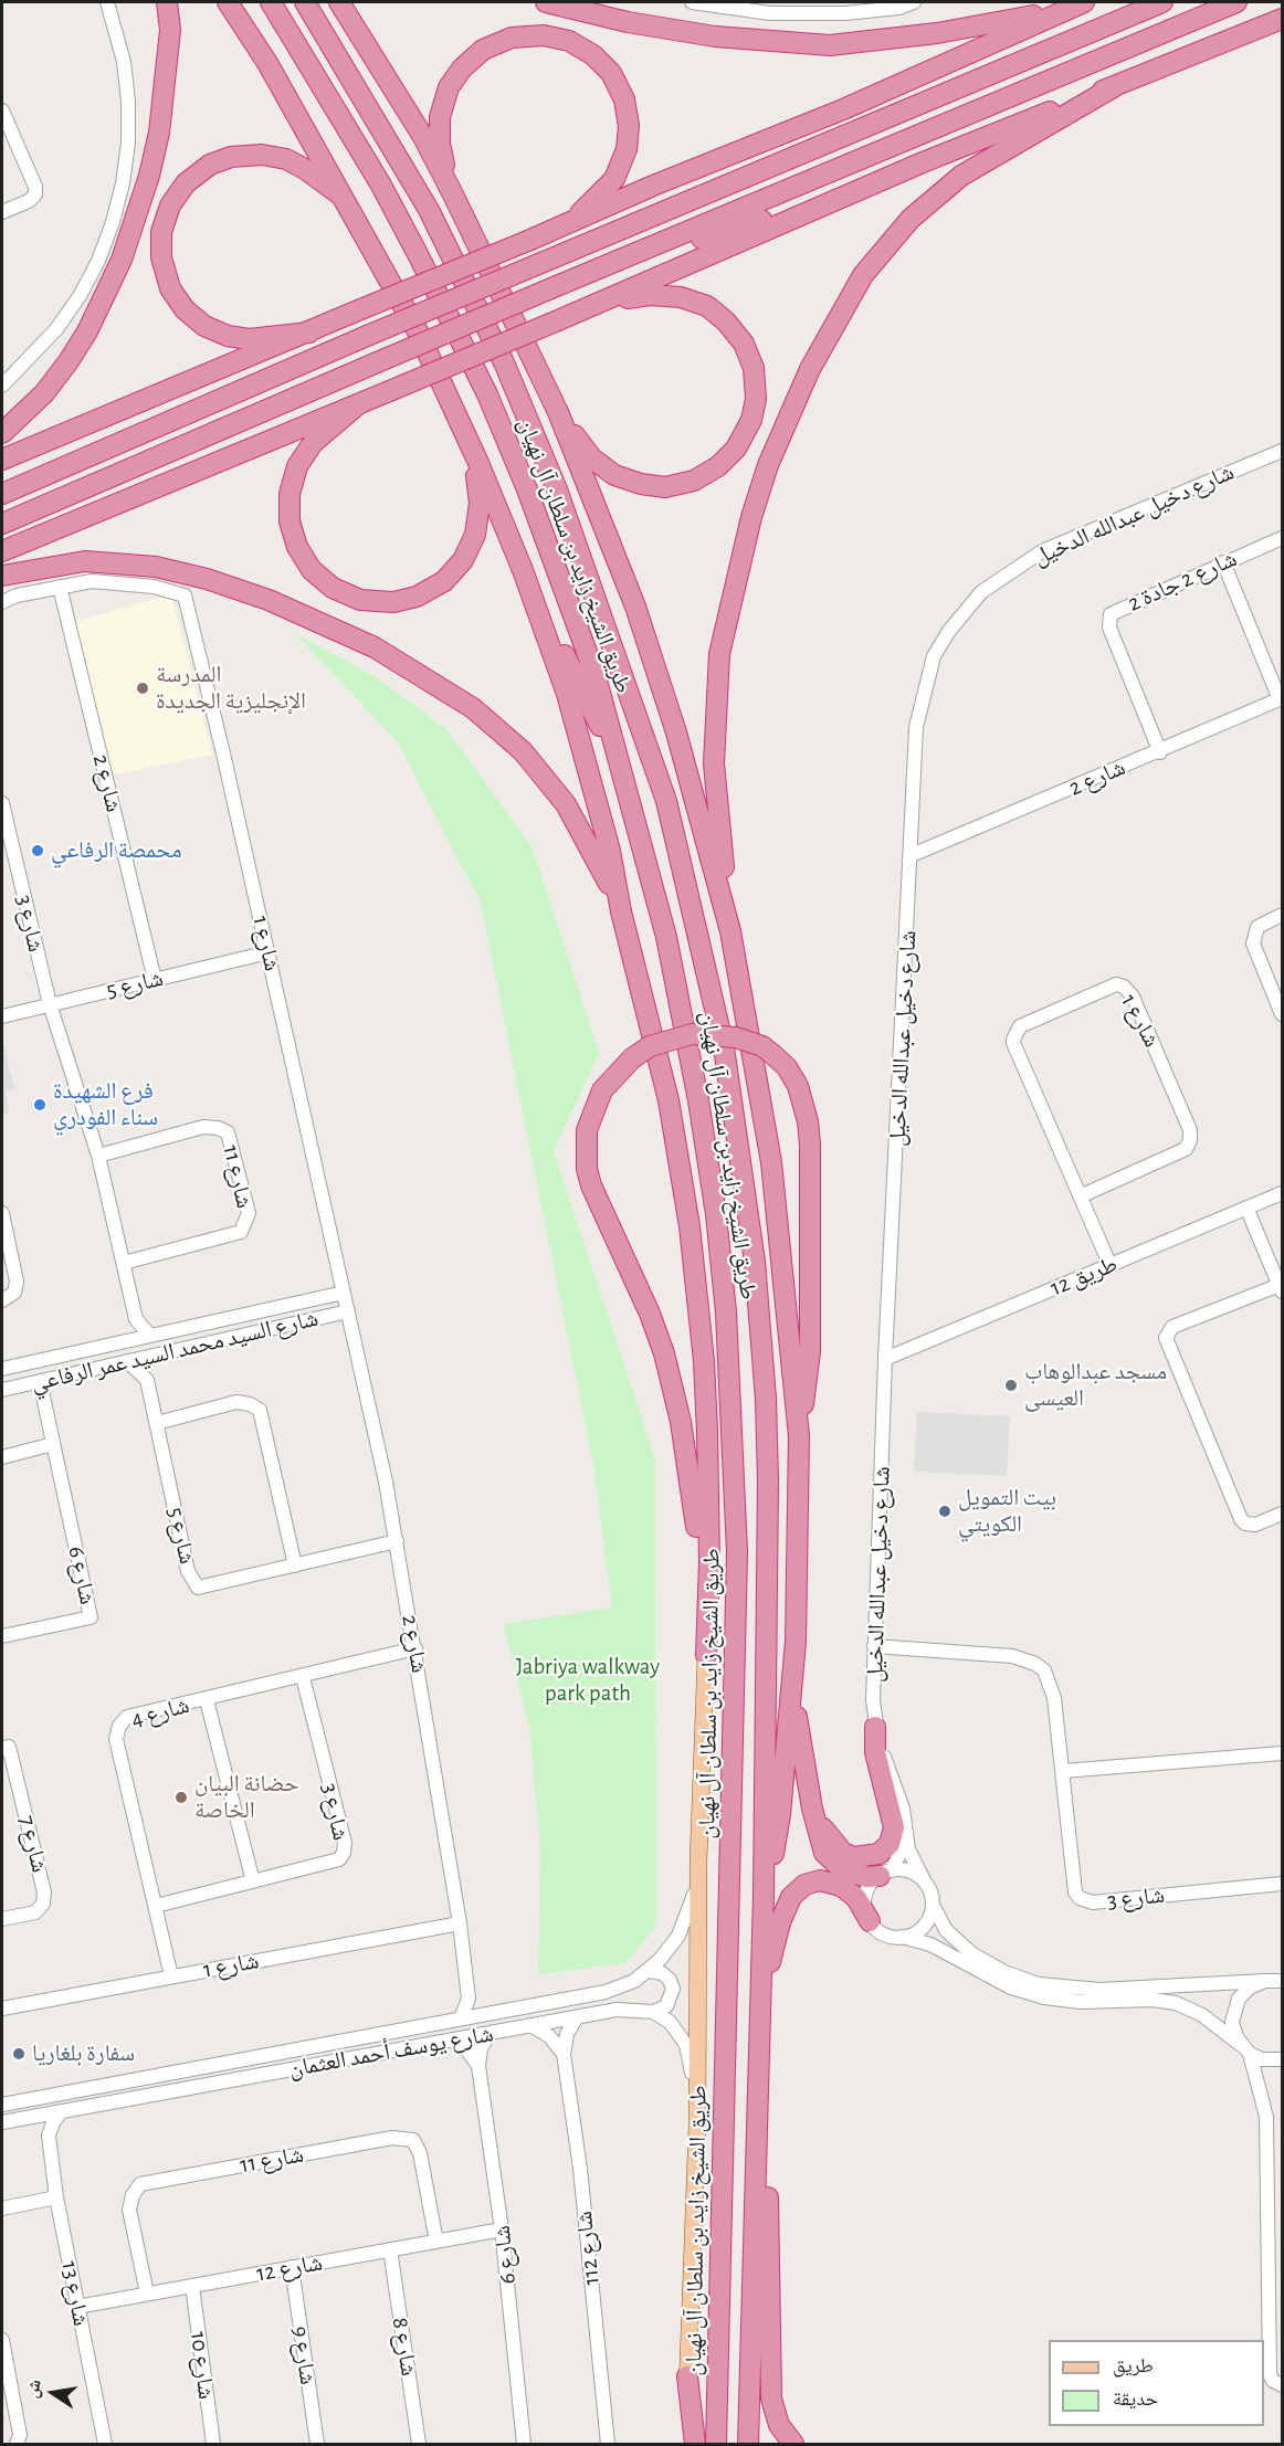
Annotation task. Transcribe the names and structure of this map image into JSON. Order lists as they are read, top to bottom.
{
  "streets": {
    "highway": ["طريق الشيخ زايد بن سلطان آل نهيان"],
    "street": [
      "شارع دخيل عبدالله الدخيل",
      "شارع 2 جادة 2",
      "شارع 2",
      "شارع 3",
      "شارع 1",
      "شارع 5",
      "شارع 11",
      "طريق 12",
      "شارع السيد محمد السيد عمر الرفاعي",
      "شارع 6",
      "شارع 4",
      "شارع 7",
      "شارع يوسف أحمد العثمان",
      "شارع 112",
      "شارع 12",
      "شارع 13",
      "شارع 8",
      "شارع 9",
      "شارع 10"
    ]
  },
  "crossings": [
    ["شارع دخيل عبدالله الدخيل", "شارع 2"],
    ["شارع دخيل عبدالله الدخيل", "شارع 3"],
    ["شارع دخيل عبدالله الدخيل", "طريق 12"],
    ["شارع 2 جادة 2", "شارع 2"],
    ["شارع 2", "شارع 1"],
    ["شارع 2", "شارع 5"],
    ["شارع 2", "شارع السيد محمد السيد عمر الرفاعي"],
    ["شارع 2", "شارع 4"],
    ["شارع 2", "شارع يوسف أحمد العثمان"],
    ["شارع 3", "شارع 5"],
    ["شارع 3", "شارع 4"],
    ["شارع 1", "شارع 5"],
    ["شارع 1", "طريق 12"],
    ["شارع 1", "شارع السيد محمد السيد عمر الرفاعي"],
    ["شارع 1", "شارع 4"],
    ["شارع 11", "شارع 12"],
    ["شارع السيد محمد السيد عمر الرفاعي", "شارع 6"],
    ["شارع 6", "شارع يوسف أحمد العثمان"],
    ["شارع 6", "شارع 12"],
    ["شارع يوسف أحمد العثمان", "شارع 112"],
    ["شارع يوسف أحمد العثمان", "شارع 13"],
    ["شارع 12", "شارع 13"],
    ["شارع 12", "شارع 8"],
    ["شارع 12", "شارع 9"],
    ["شارع 12", "شارع 10"]
  ],
  "parks": ["Jabriya walkway park path"],
  "places": [
    "المدرسة الإنجليزية الجديدة",
    "محمصة الرفاعي",
    "فرع الشهيدة سناء الفودري",
    "مسجد عبدالوهاب العيسى",
    "بيت التمويل الكويتي",
    "حضانة البيان الخاصة",
    "سفارة بلغاريا"
  ],
  "legend": ["طريق", "حديقة"],
  "north": "left"
}
